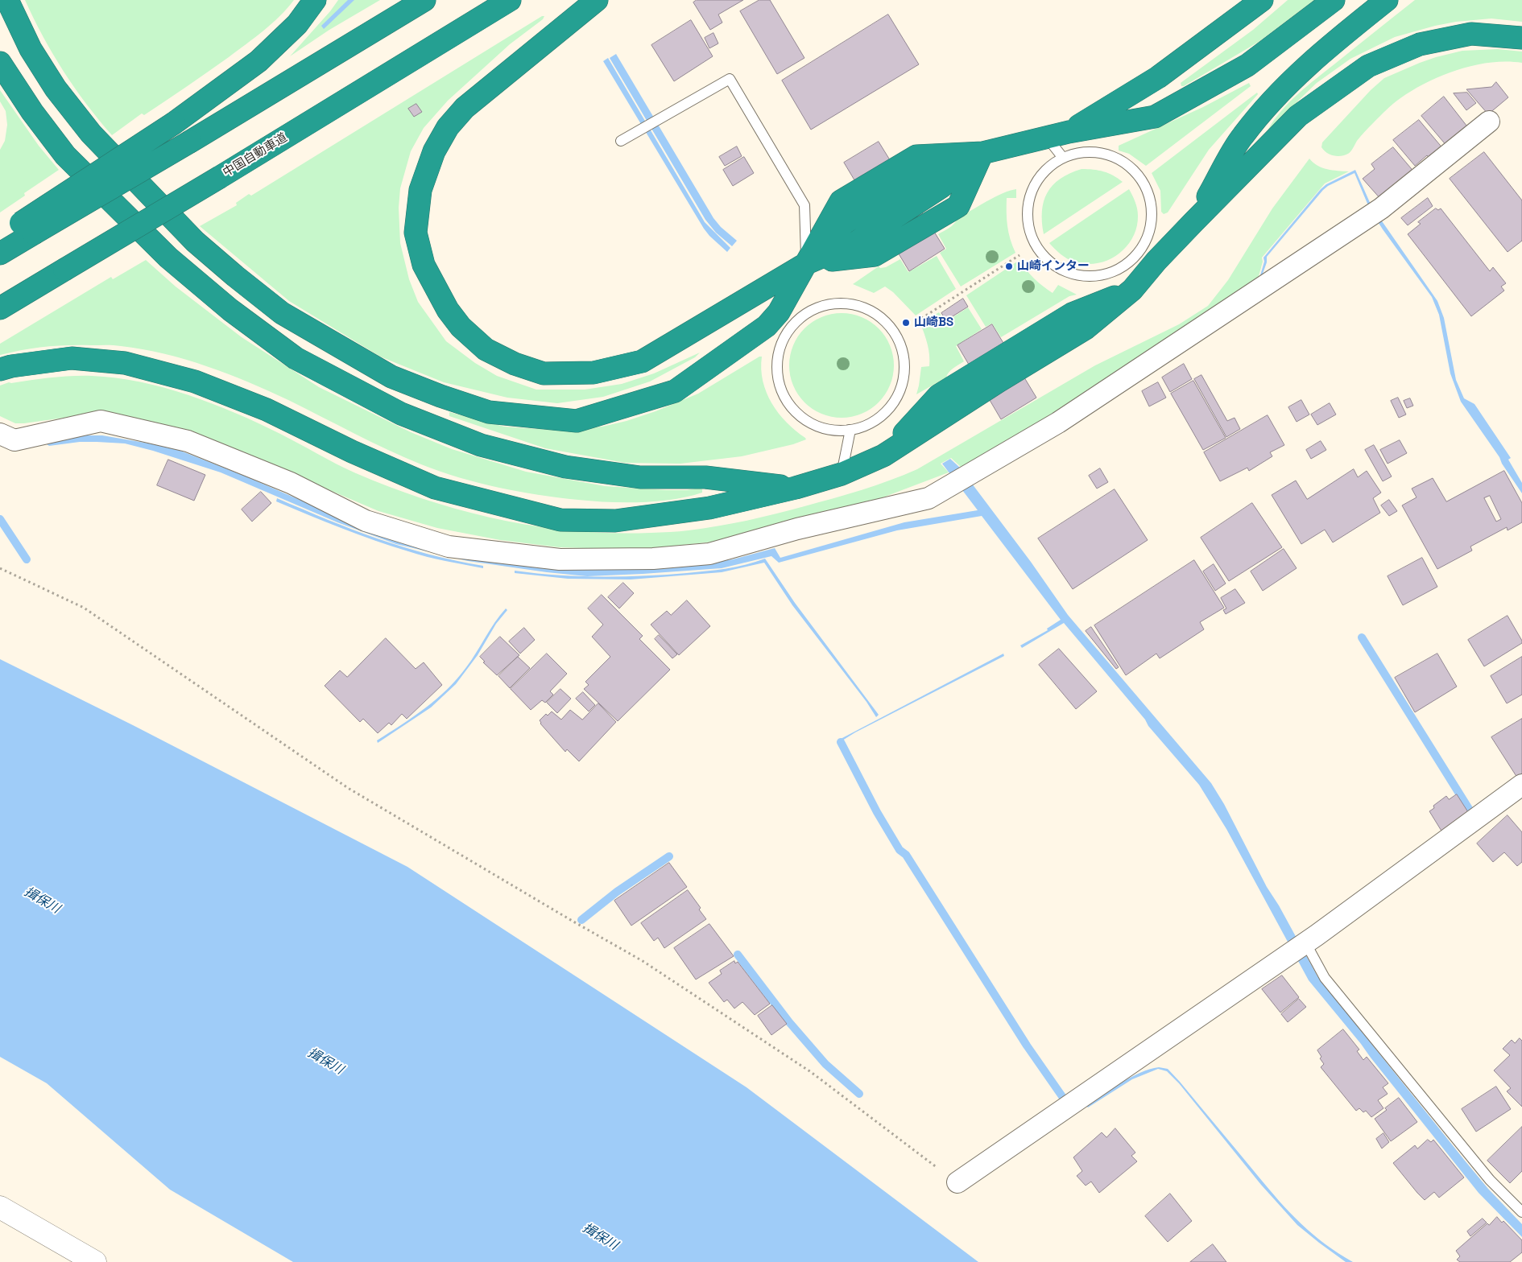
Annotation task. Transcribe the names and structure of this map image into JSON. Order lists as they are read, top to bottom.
{
  "streets": {
    "highway": ["中国自動車道"]
  },
  "water": ["揖保川"],
  "places": ["山崎インター", "山崎BS"]
}
